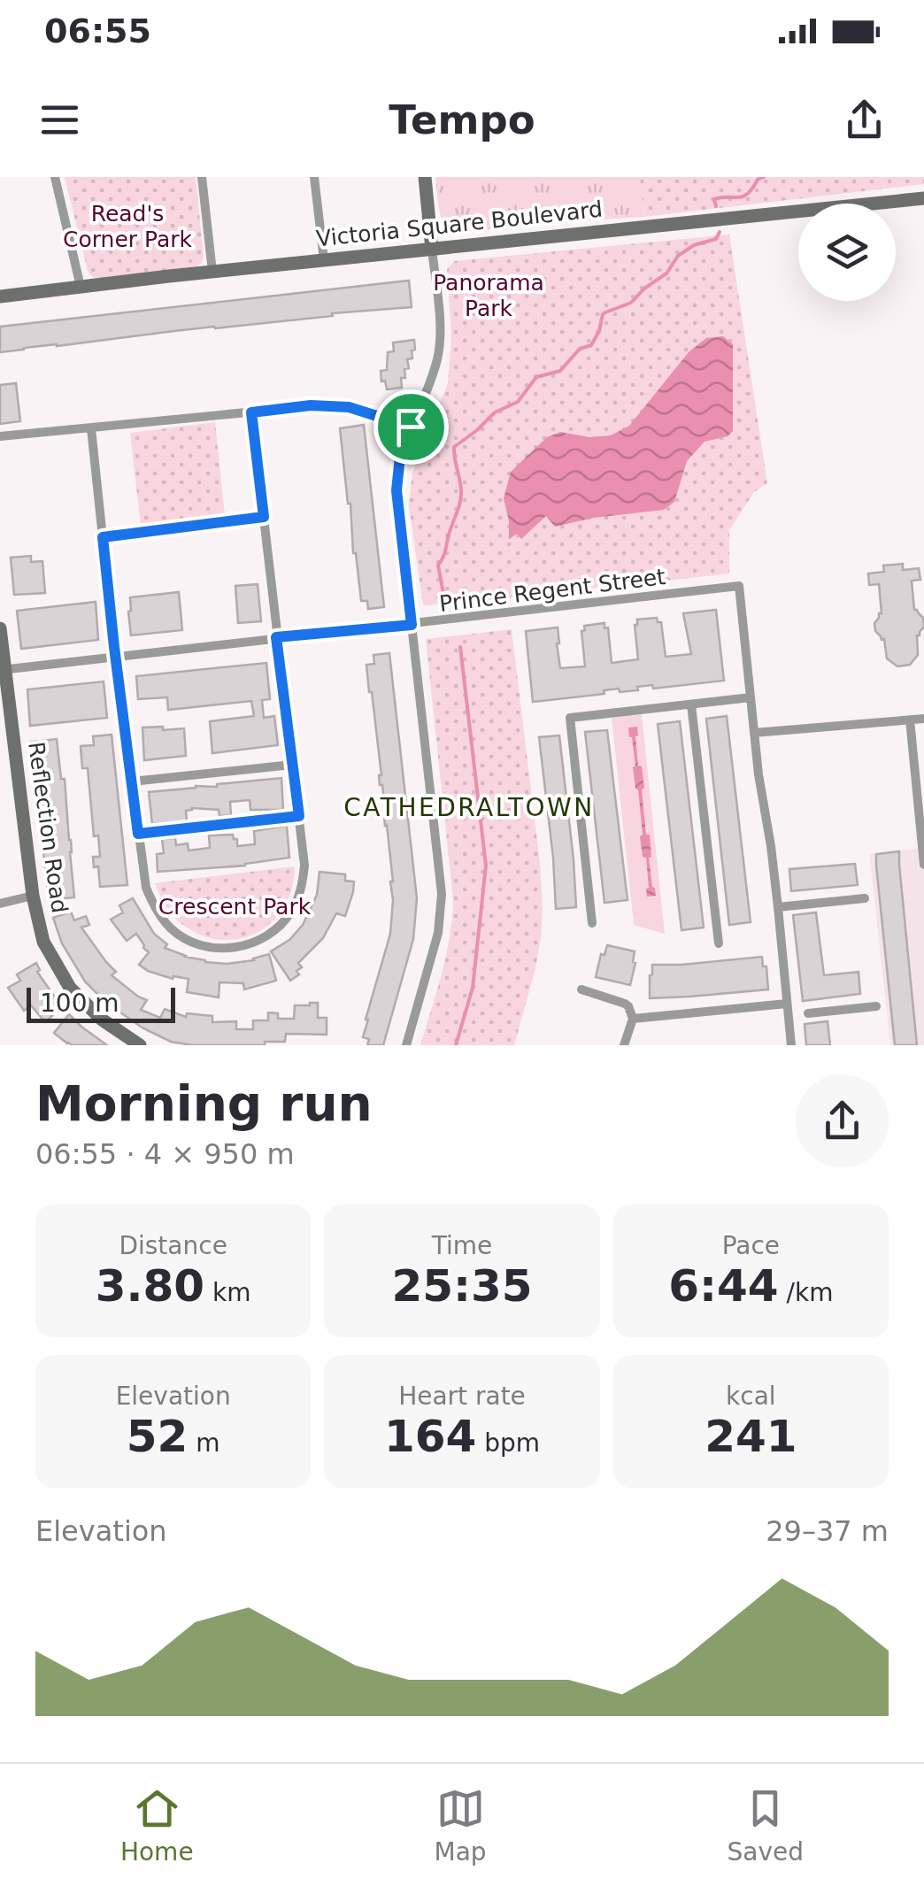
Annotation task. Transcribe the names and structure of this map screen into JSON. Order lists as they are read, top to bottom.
{
  "streets": {
    "street": ["Victoria Square Boulevard", "Prince Regent Street", "Reflection Road"]
  },
  "crossings": [
    ["Prince Regent Street", "Reflection Road"]
  ],
  "districts": ["CATHEDRALTOWN"],
  "parks": ["Read's Corner Park", "Panorama Park", "Crescent Park"],
  "scale_bar": "100 m",
  "page": {
    "status": "06:55",
    "header": "Tempo",
    "scale": "100 m",
    "heading": ["Morning run", "06:55 · 4 × 950 m"],
    "stats": [
      ["Distance", "3.80 km"],
      ["Time", "25:35"],
      ["Pace", "6:44 /km"],
      ["Elevation", "52 m"],
      ["Heart rate", "164 bpm"],
      ["kcal", "241"]
    ],
    "chart": ["Elevation", "29–37 m"],
    "tabs": ["Home", "Map", "Saved"]
  }
}
